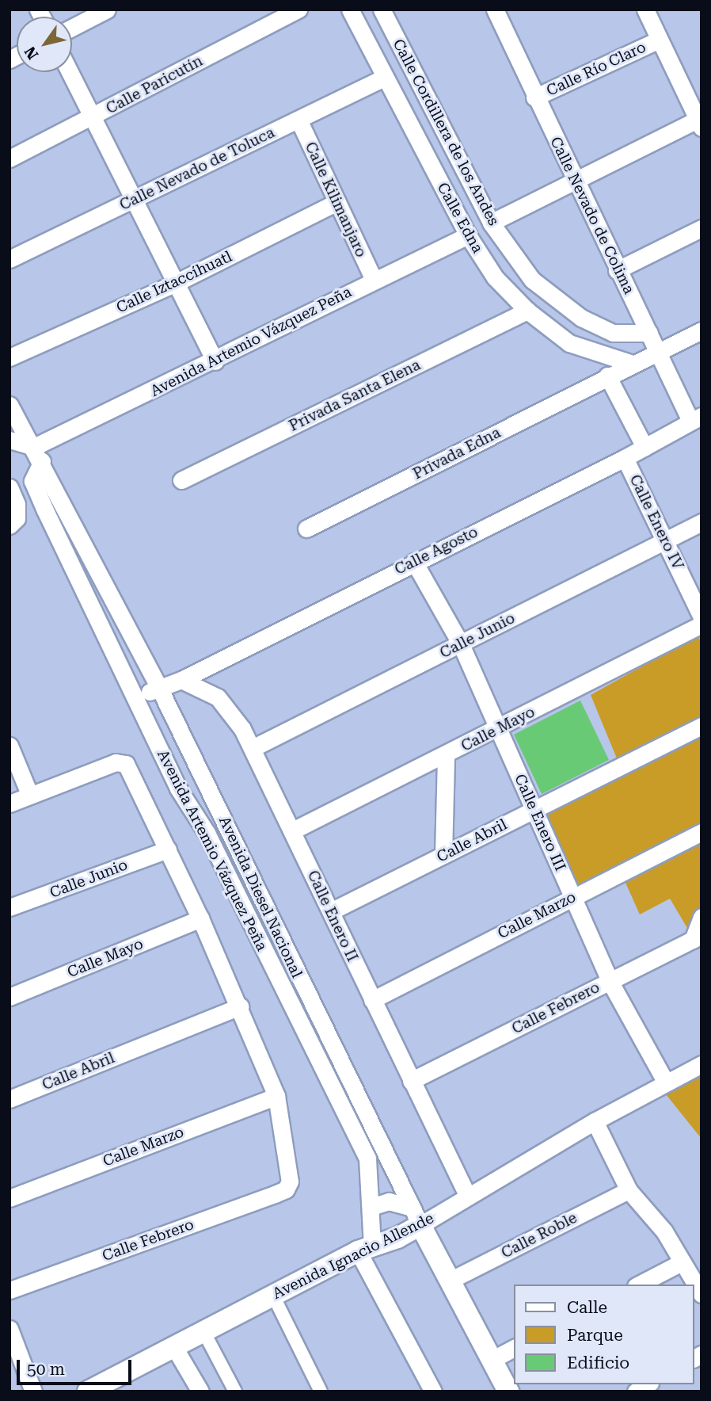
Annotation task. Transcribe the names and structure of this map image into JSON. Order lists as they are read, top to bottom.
{
  "streets": {
    "street": [
      "Calle Río Claro",
      "Calle Paricutín",
      "Calle Cordillera de los Andes",
      "Calle Nevado de Toluca",
      "Calle Kilimanjaro",
      "Calle Nevado de Colima",
      "Calle Edna",
      "Calle Iztaccíhuatl",
      "Avenida Artemio Vázquez Peña",
      "Privada Santa Elena",
      "Privada Edna",
      "Calle Enero IV",
      "Calle Agosto",
      "Calle Junio",
      "Calle Mayo",
      "Calle Enero III",
      "Calle Abril",
      "Avenida Diesel Nacional",
      "Calle Marzo",
      "Calle Enero II",
      "Calle Febrero",
      "Calle Roble",
      "Avenida Ignacio Allende"
    ]
  },
  "crossings": [
    ["Calle Río Claro", "Calle Nevado de Colima"],
    ["Calle Cordillera de los Andes", "Calle Nevado de Colima"],
    ["Calle Nevado de Toluca", "Calle Kilimanjaro"],
    ["Calle Nevado de Toluca", "Calle Edna"],
    ["Calle Kilimanjaro", "Calle Iztaccíhuatl"],
    ["Calle Kilimanjaro", "Avenida Artemio Vázquez Peña"],
    ["Calle Nevado de Colima", "Privada Edna"],
    ["Calle Nevado de Colima", "Calle Agosto"],
    ["Calle Edna", "Avenida Artemio Vázquez Peña"],
    ["Calle Edna", "Privada Santa Elena"],
    ["Calle Edna", "Privada Edna"],
    ["Avenida Artemio Vázquez Peña", "Avenida Diesel Nacional"],
    ["Avenida Artemio Vázquez Peña", "Avenida Ignacio Allende"],
    ["Calle Enero IV", "Calle Agosto"],
    ["Calle Enero IV", "Calle Junio"],
    ["Calle Agosto", "Calle Enero III"],
    ["Calle Agosto", "Calle Enero II"],
    ["Calle Junio", "Calle Enero III"],
    ["Calle Junio", "Calle Enero II"],
    ["Calle Mayo", "Calle Enero III"],
    ["Calle Mayo", "Calle Enero II"],
    ["Calle Enero III", "Calle Abril"],
    ["Calle Enero III", "Calle Marzo"],
    ["Calle Enero III", "Calle Febrero"],
    ["Calle Enero III", "Avenida Ignacio Allende"],
    ["Calle Abril", "Calle Enero II"],
    ["Avenida Diesel Nacional", "Calle Roble"],
    ["Avenida Diesel Nacional", "Avenida Ignacio Allende"],
    ["Calle Marzo", "Calle Enero II"],
    ["Calle Marzo", "Calle Febrero"],
    ["Calle Enero II", "Calle Febrero"],
    ["Calle Enero II", "Avenida Ignacio Allende"]
  ],
  "legend": ["Calle", "Parque", "Edificio"],
  "scale_bar": "50 m",
  "north": "bottom left"
}
